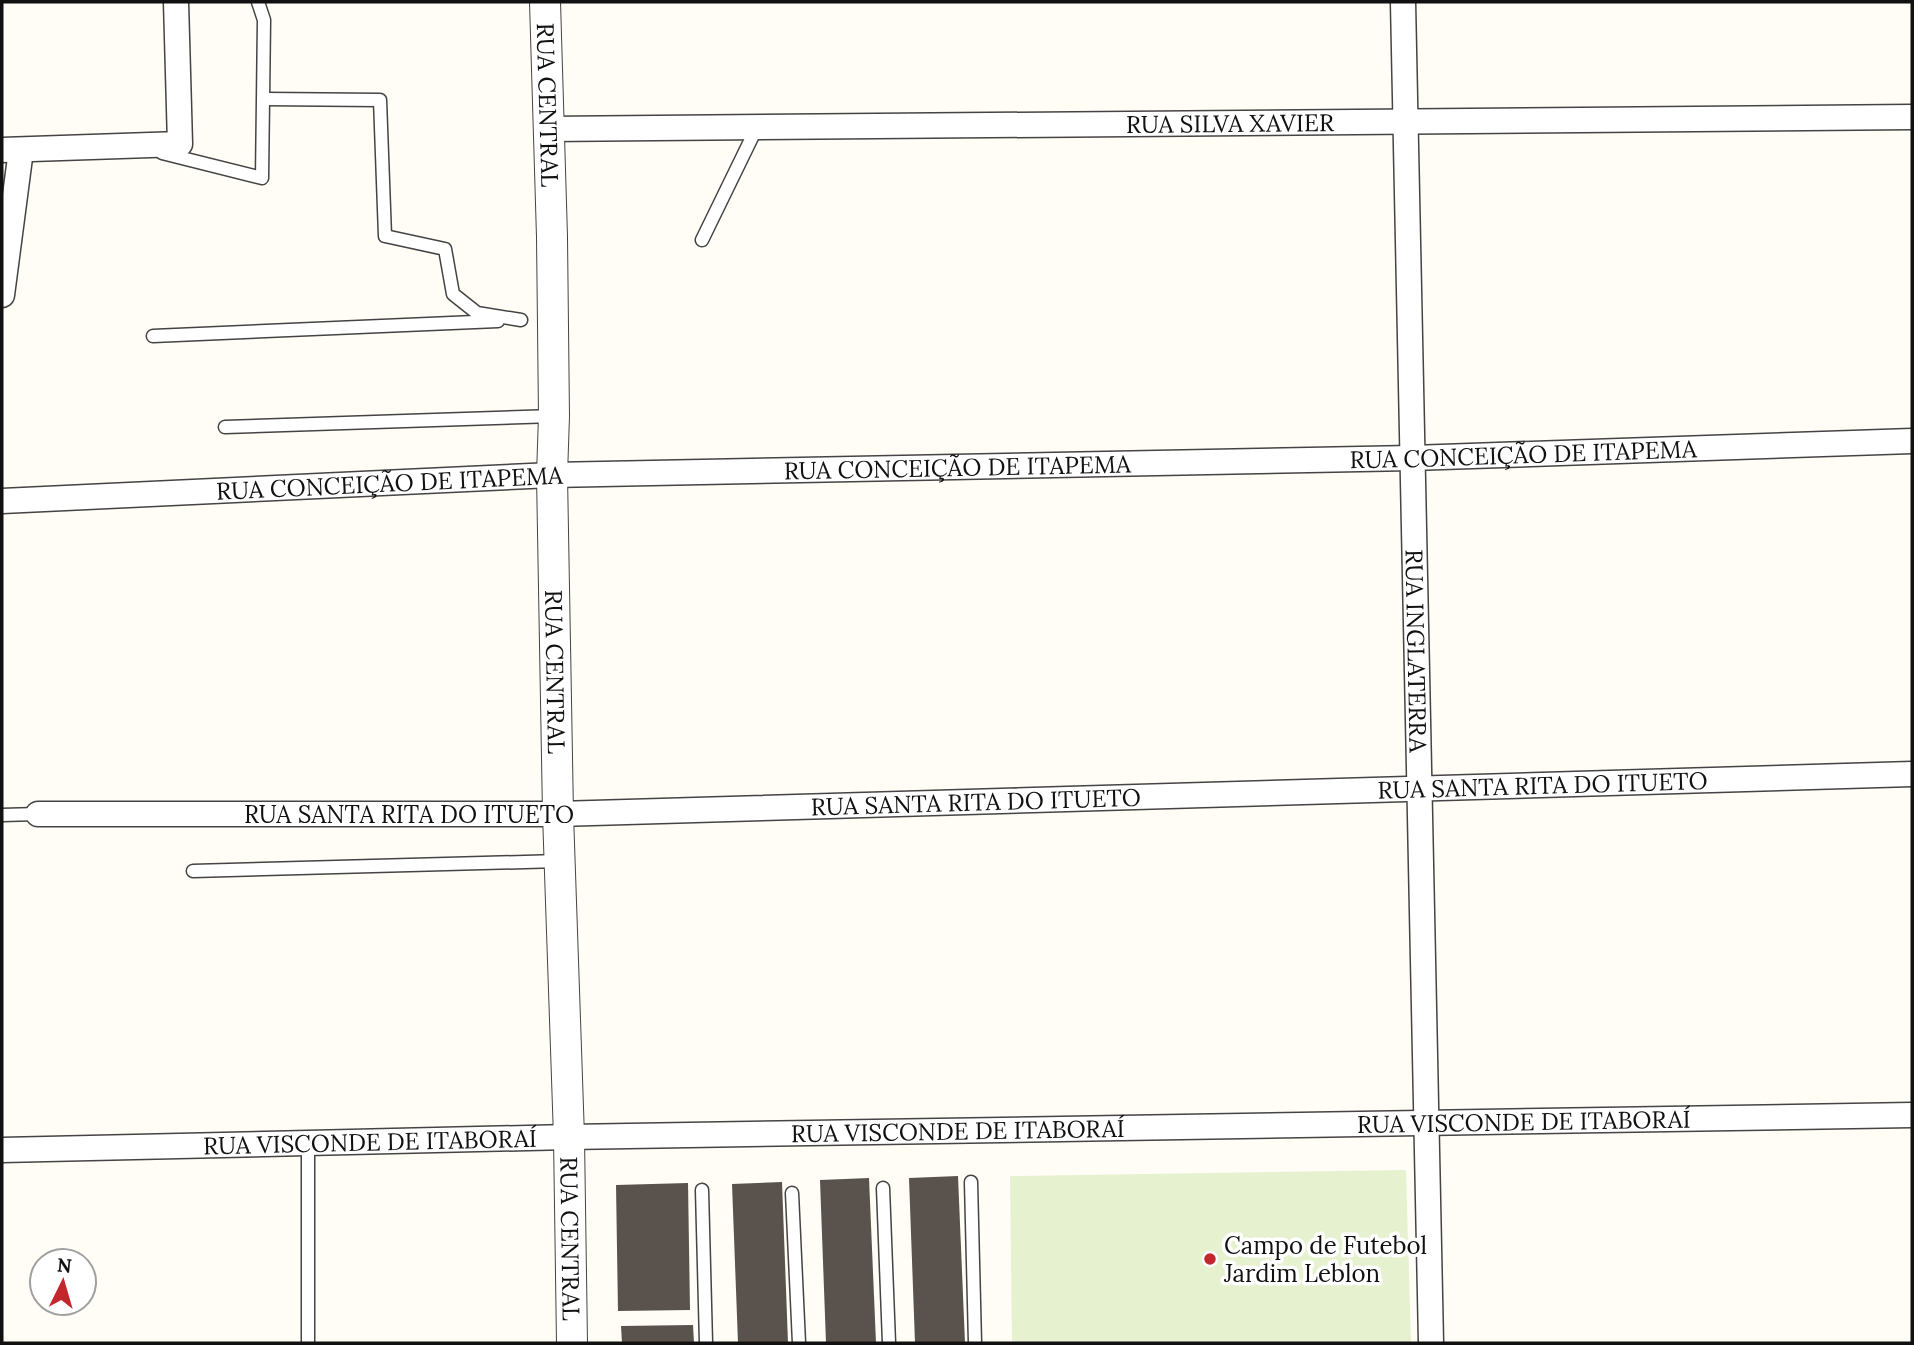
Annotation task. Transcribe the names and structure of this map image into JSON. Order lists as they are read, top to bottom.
{
  "streets": {
    "street": [
      "RUA CENTRAL",
      "RUA SILVA XAVIER",
      "RUA CONCEIÇÃO DE ITAPEMA",
      "RUA INGLATERRA",
      "RUA SANTA RITA DO ITUETO",
      "RUA VISCONDE DE ITABORAÍ"
    ]
  },
  "crossings": [
    ["RUA CENTRAL", "RUA SILVA XAVIER"],
    ["RUA CENTRAL", "RUA CONCEIÇÃO DE ITAPEMA"],
    ["RUA CENTRAL", "RUA SANTA RITA DO ITUETO"],
    ["RUA CENTRAL", "RUA VISCONDE DE ITABORAÍ"],
    ["RUA SILVA XAVIER", "RUA INGLATERRA"],
    ["RUA CONCEIÇÃO DE ITAPEMA", "RUA INGLATERRA"],
    ["RUA INGLATERRA", "RUA SANTA RITA DO ITUETO"],
    ["RUA INGLATERRA", "RUA VISCONDE DE ITABORAÍ"]
  ],
  "places": ["Campo de Futebol Jardim Leblon"],
  "north": "top"
}
